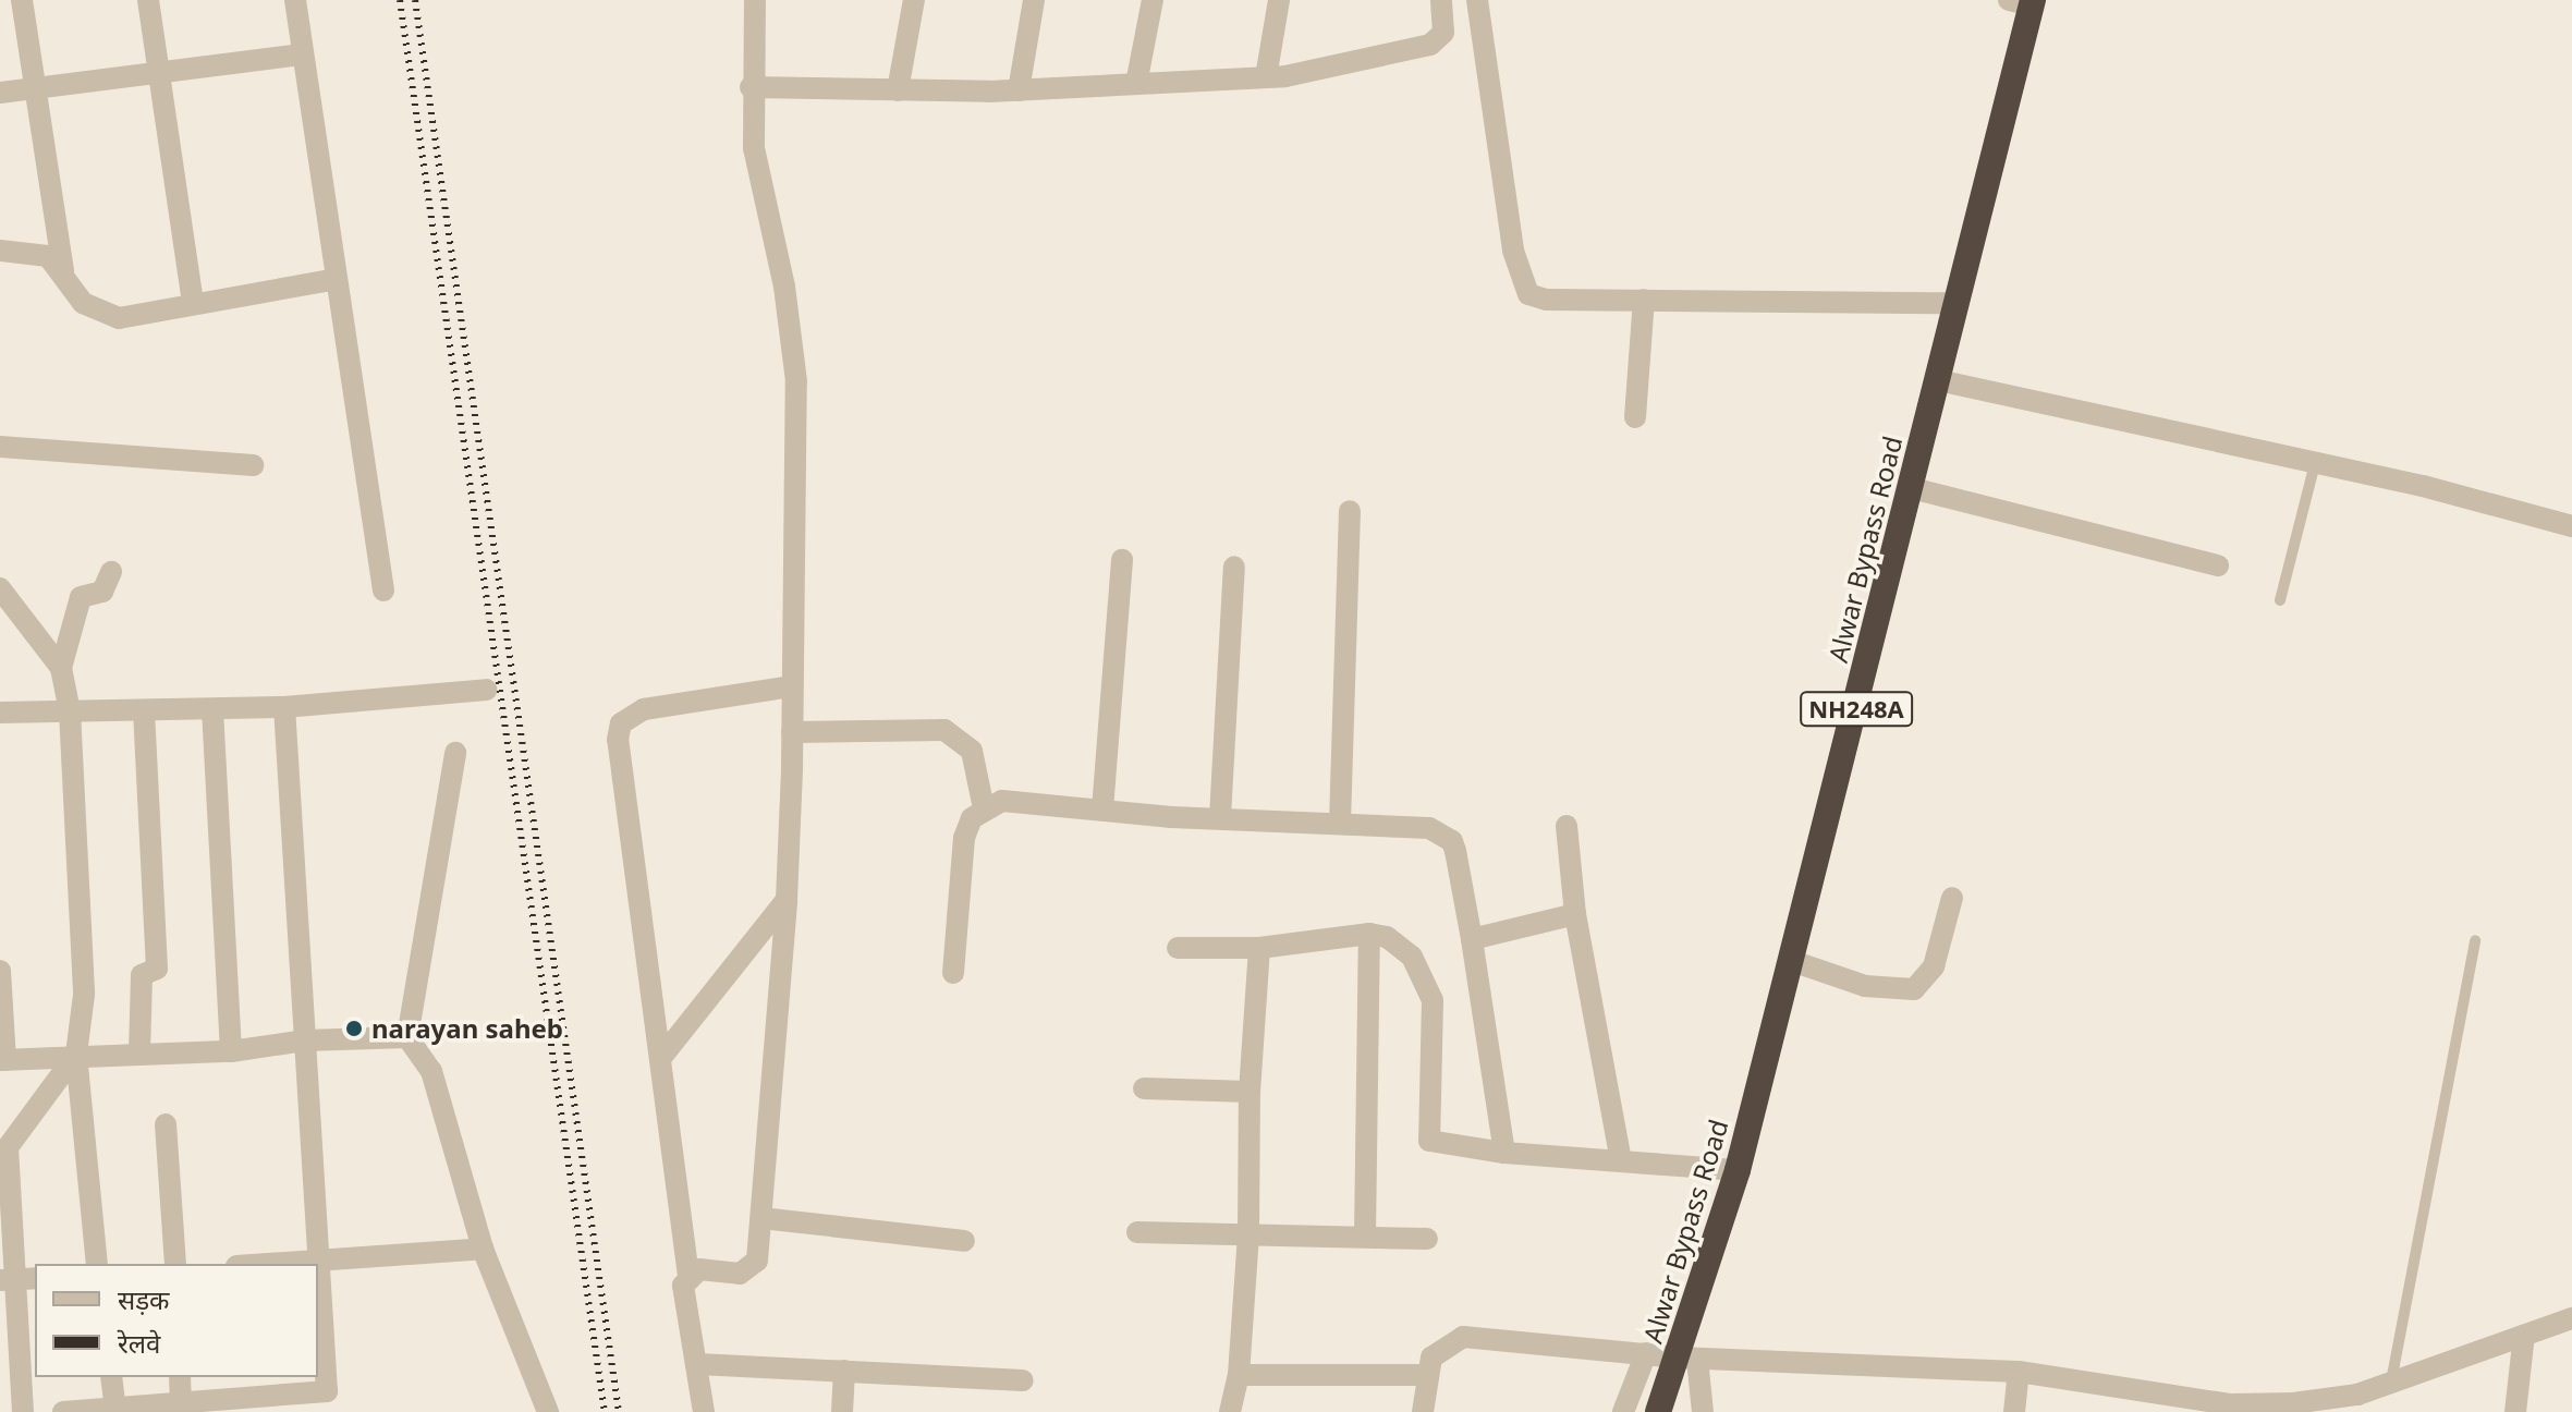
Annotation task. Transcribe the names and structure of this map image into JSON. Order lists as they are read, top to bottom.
{
  "streets": {
    "highway": ["Alwar Bypass Road", "NH248A"]
  },
  "places": ["narayan saheb"],
  "legend": ["सड़क", "रेलवे"]
}
